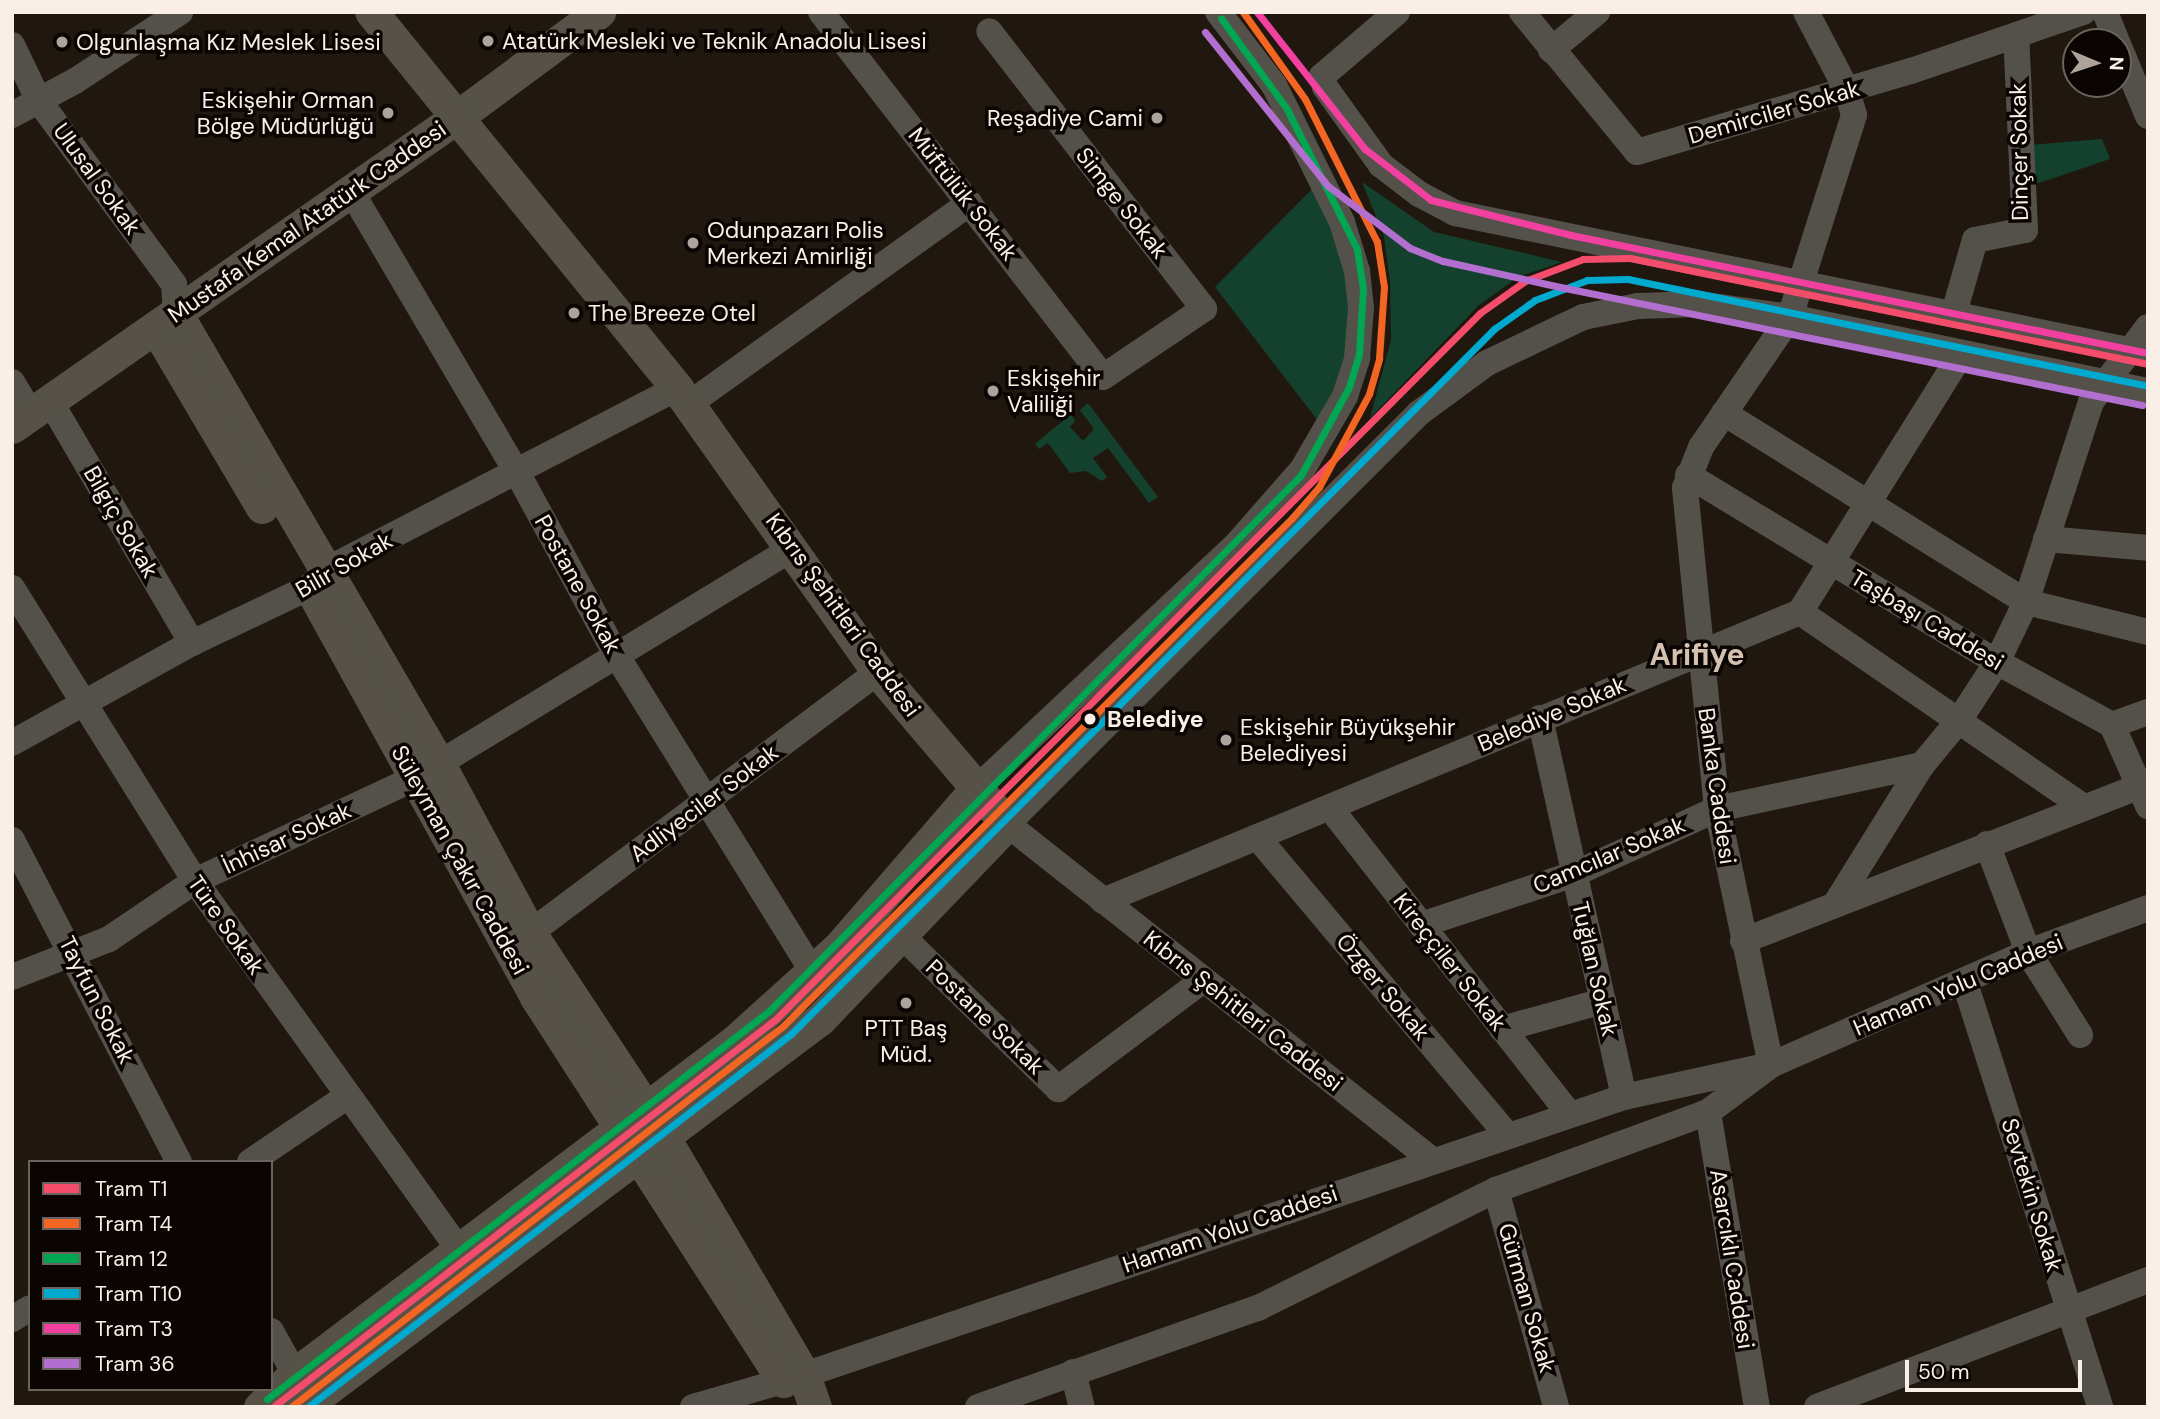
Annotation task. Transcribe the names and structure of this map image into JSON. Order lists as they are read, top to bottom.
{
  "streets": {
    "main road": ["Mustafa Kemal Atatürk Caddesi", "Kıbrıs Şehitleri Caddesi", "Süleyman Çakır Caddesi"],
    "street": [
      "Demirciler Sokak",
      "Dinçer Sokak",
      "Ulusal Sokak",
      "Müftülük Sokak",
      "Simge Sokak",
      "Bilgiç Sokak",
      "Bilir Sokak",
      "Postane Sokak",
      "Taşbaşı Caddesi",
      "Belediye Sokak",
      "Banka Caddesi",
      "Adliyeciler Sokak",
      "İnhisar Sokak",
      "Camcılar Sokak",
      "Türe Sokak",
      "Kireççiler Sokak",
      "Tuğlan Sokak",
      "Hamam Yolu Caddesi",
      "Özger Sokak",
      "Tayfun Sokak",
      "Sevtekin Sokak",
      "Asarcıklı Caddesi",
      "Gürman Sokak"
    ]
  },
  "crossings": [
    ["Demirciler Sokak", "Dinçer Sokak"],
    ["Demirciler Sokak", "Banka Caddesi"],
    ["Ulusal Sokak", "Mustafa Kemal Atatürk Caddesi"],
    ["Ulusal Sokak", "Süleyman Çakır Caddesi"],
    ["Müftülük Sokak", "Simge Sokak"],
    ["Müftülük Sokak", "Bilir Sokak"],
    ["Mustafa Kemal Atatürk Caddesi", "Bilgiç Sokak"],
    ["Mustafa Kemal Atatürk Caddesi", "Postane Sokak"],
    ["Mustafa Kemal Atatürk Caddesi", "Kıbrıs Şehitleri Caddesi"],
    ["Mustafa Kemal Atatürk Caddesi", "Süleyman Çakır Caddesi"],
    ["Bilgiç Sokak", "Bilir Sokak"],
    ["Bilir Sokak", "Postane Sokak"],
    ["Bilir Sokak", "Kıbrıs Şehitleri Caddesi"],
    ["Bilir Sokak", "Süleyman Çakır Caddesi"],
    ["Bilir Sokak", "Türe Sokak"],
    ["Postane Sokak", "Kıbrıs Şehitleri Caddesi"],
    ["Postane Sokak", "Adliyeciler Sokak"],
    ["Postane Sokak", "İnhisar Sokak"],
    ["Kıbrıs Şehitleri Caddesi", "Belediye Sokak"],
    ["Kıbrıs Şehitleri Caddesi", "Adliyeciler Sokak"],
    ["Kıbrıs Şehitleri Caddesi", "İnhisar Sokak"],
    ["Kıbrıs Şehitleri Caddesi", "Hamam Yolu Caddesi"],
    ["Taşbaşı Caddesi", "Banka Caddesi"],
    ["Belediye Sokak", "Banka Caddesi"],
    ["Belediye Sokak", "Kireççiler Sokak"],
    ["Belediye Sokak", "Tuğlan Sokak"],
    ["Belediye Sokak", "Özger Sokak"],
    ["Banka Caddesi", "Camcılar Sokak"],
    ["Banka Caddesi", "Hamam Yolu Caddesi"],
    ["Adliyeciler Sokak", "Süleyman Çakır Caddesi"],
    ["İnhisar Sokak", "Süleyman Çakır Caddesi"],
    ["İnhisar Sokak", "Türe Sokak"],
    ["İnhisar Sokak", "Tayfun Sokak"],
    ["Camcılar Sokak", "Kireççiler Sokak"],
    ["Camcılar Sokak", "Tuğlan Sokak"],
    ["Süleyman Çakır Caddesi", "Hamam Yolu Caddesi"],
    ["Kireççiler Sokak", "Hamam Yolu Caddesi"],
    ["Tuğlan Sokak", "Hamam Yolu Caddesi"],
    ["Hamam Yolu Caddesi", "Özger Sokak"],
    ["Hamam Yolu Caddesi", "Sevtekin Sokak"],
    ["Hamam Yolu Caddesi", "Asarcıklı Caddesi"],
    ["Hamam Yolu Caddesi", "Gürman Sokak"]
  ],
  "districts": ["Arifiye"],
  "places": [
    "Atatürk Mesleki ve Teknik Anadolu Lisesi",
    "Olgunlaşma Kız Meslek Lisesi",
    "Eskişehir Orman Bölge Müdürlüğü",
    "Reşadiye Cami",
    "Odunpazarı Polis Merkezi Amirliği",
    "The Breeze Otel",
    "Eskişehir Valiliği",
    "Belediye",
    "Eskişehir Büyükşehir Belediyesi",
    "PTT Baş Müd."
  ],
  "lines": [
    "tram line T4",
    "tram line T3",
    "tram line 12",
    "tram line 36",
    "tram line T1",
    "tram line T10"
  ],
  "legend": [
    "Tram T1",
    "Tram T4",
    "Tram 12",
    "Tram T10",
    "Tram T3",
    "Tram 36"
  ],
  "scale_bar": "50 m",
  "north": "right"
}
